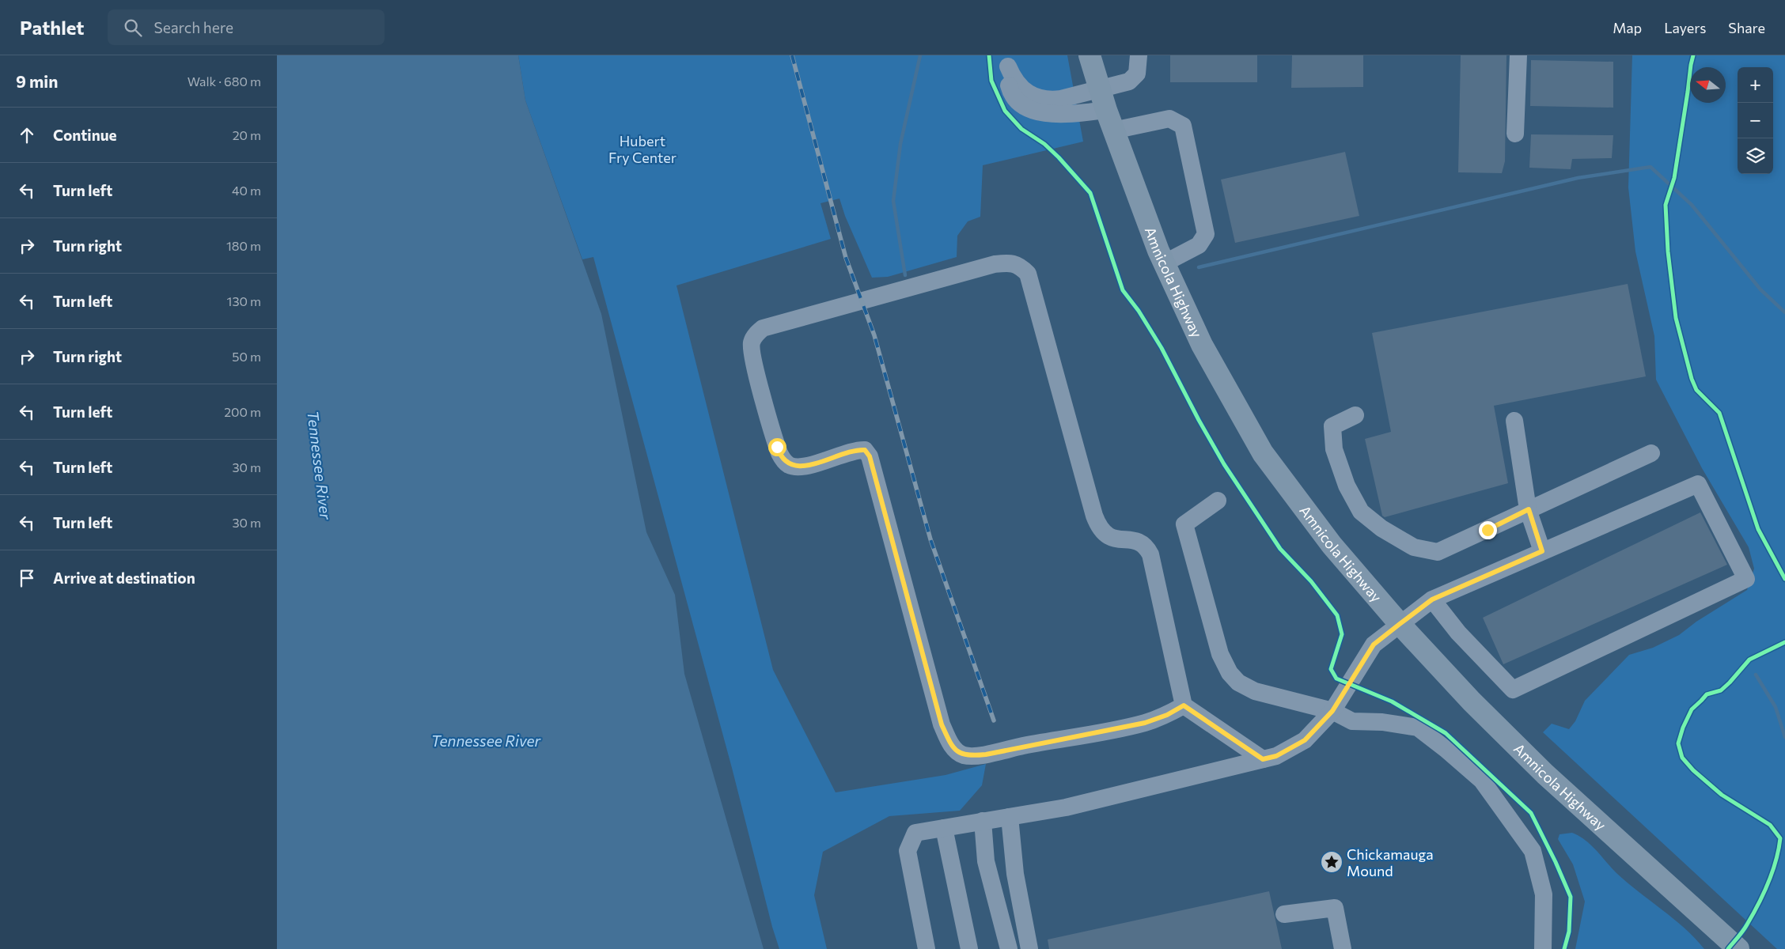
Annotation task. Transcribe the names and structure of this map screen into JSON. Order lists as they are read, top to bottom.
{
  "streets": {
    "main road": ["Amnicola Highway"]
  },
  "water": ["Tennessee River"],
  "parks": ["Hubert Fry Center"],
  "places": {
    "place": ["Chickamauga Mound"]
  },
  "north": "left",
  "page": {
    "header": "Pathlet",
    "search": "Search here",
    "nav": ["Map", "Layers", "Share"],
    "heading": ["9 min", "Walk · 680 m"],
    "map_buttons": ["+", "−"],
    "list": [
      ["Continue", "20 m"],
      ["Turn left", "40 m"],
      ["Turn right", "180 m"],
      ["Turn left", "130 m"],
      ["Turn right", "50 m"],
      ["Turn left", "200 m"],
      ["Turn left", "30 m"],
      ["Turn left", "30 m"],
      "Arrive at destination"
    ]
  }
}
